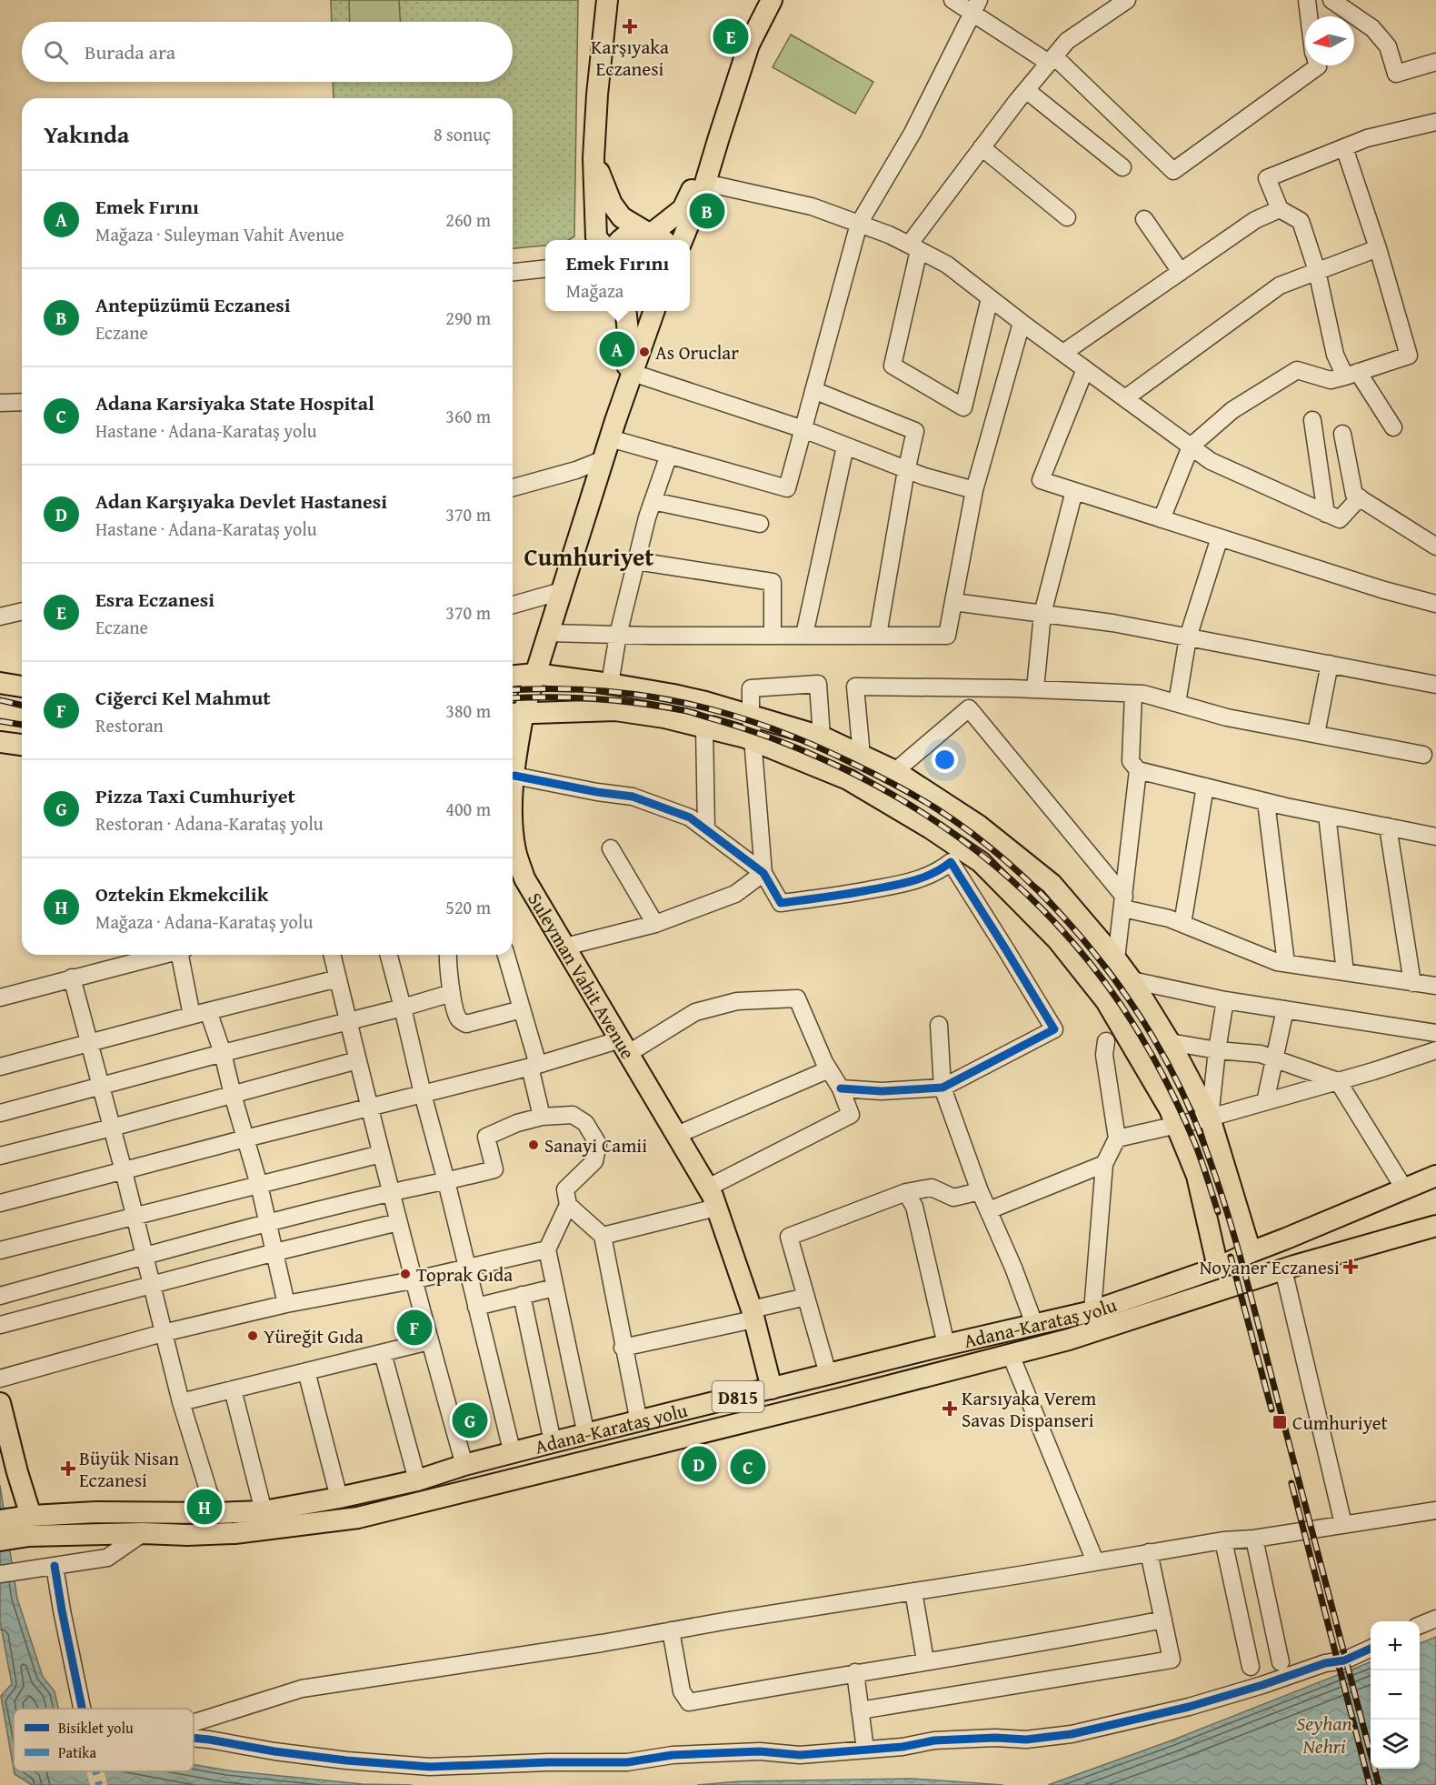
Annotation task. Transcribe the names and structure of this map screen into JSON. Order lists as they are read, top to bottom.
{
  "streets": {
    "main road": ["Suleyman Vahit Avenue", "Adana-Karataş yolu", "D815"]
  },
  "crossings": [
    ["Suleyman Vahit Avenue", "Adana-Karataş yolu"],
    ["Adana-Karataş yolu", "D815"]
  ],
  "districts": ["Cumhuriyet"],
  "water": ["Seyhan Nehri"],
  "places": {
    "health": [
      "Karşıyaka Eczanesi",
      "Noyaner Eczanesi",
      "Karsıyaka Verem Savas Dispanseri",
      "Büyük Nisan Eczanesi"
    ],
    "other": [
      "As Oruclar",
      "Sanayi Camii",
      "Toprak Gıda",
      "Yüreğit Gıda"
    ],
    "transit": ["Cumhuriyet"]
  },
  "legend": ["Bisiklet yolu", "Patika"],
  "north": "left",
  "page": {
    "pins": [
      "E",
      "B",
      "A",
      "F",
      "G",
      "D",
      "C",
      "H"
    ],
    "search": "Burada ara",
    "heading": ["Yakında", "8 sonuç"],
    "list": [
      {
        "mark": "A",
        "name": "Emek Fırını",
        "note": "Mağaza · Suleyman Vahit Avenue",
        "value": "260 m"
      },
      {
        "mark": "B",
        "name": "Antepüzümü Eczanesi",
        "note": "Eczane",
        "value": "290 m"
      },
      {
        "mark": "C",
        "name": "Adana Karsiyaka State Hospital",
        "note": "Hastane · Adana-Karataş yolu",
        "value": "360 m"
      },
      {
        "mark": "D",
        "name": "Adan Karşıyaka Devlet Hastanesi",
        "note": "Hastane · Adana-Karataş yolu",
        "value": "370 m"
      },
      {
        "mark": "E",
        "name": "Esra Eczanesi",
        "note": "Eczane",
        "value": "370 m"
      },
      {
        "mark": "F",
        "name": "Ciğerci Kel Mahmut",
        "note": "Restoran",
        "value": "380 m"
      },
      {
        "mark": "G",
        "name": "Pizza Taxi Cumhuriyet",
        "note": "Restoran · Adana-Karataş yolu",
        "value": "400 m"
      },
      {
        "mark": "H",
        "name": "Oztekin Ekmekcilik",
        "note": "Mağaza · Adana-Karataş yolu",
        "value": "520 m"
      }
    ],
    "popup": ["Emek Fırını", "Mağaza"],
    "map_buttons": ["+", "−"]
  }
}
